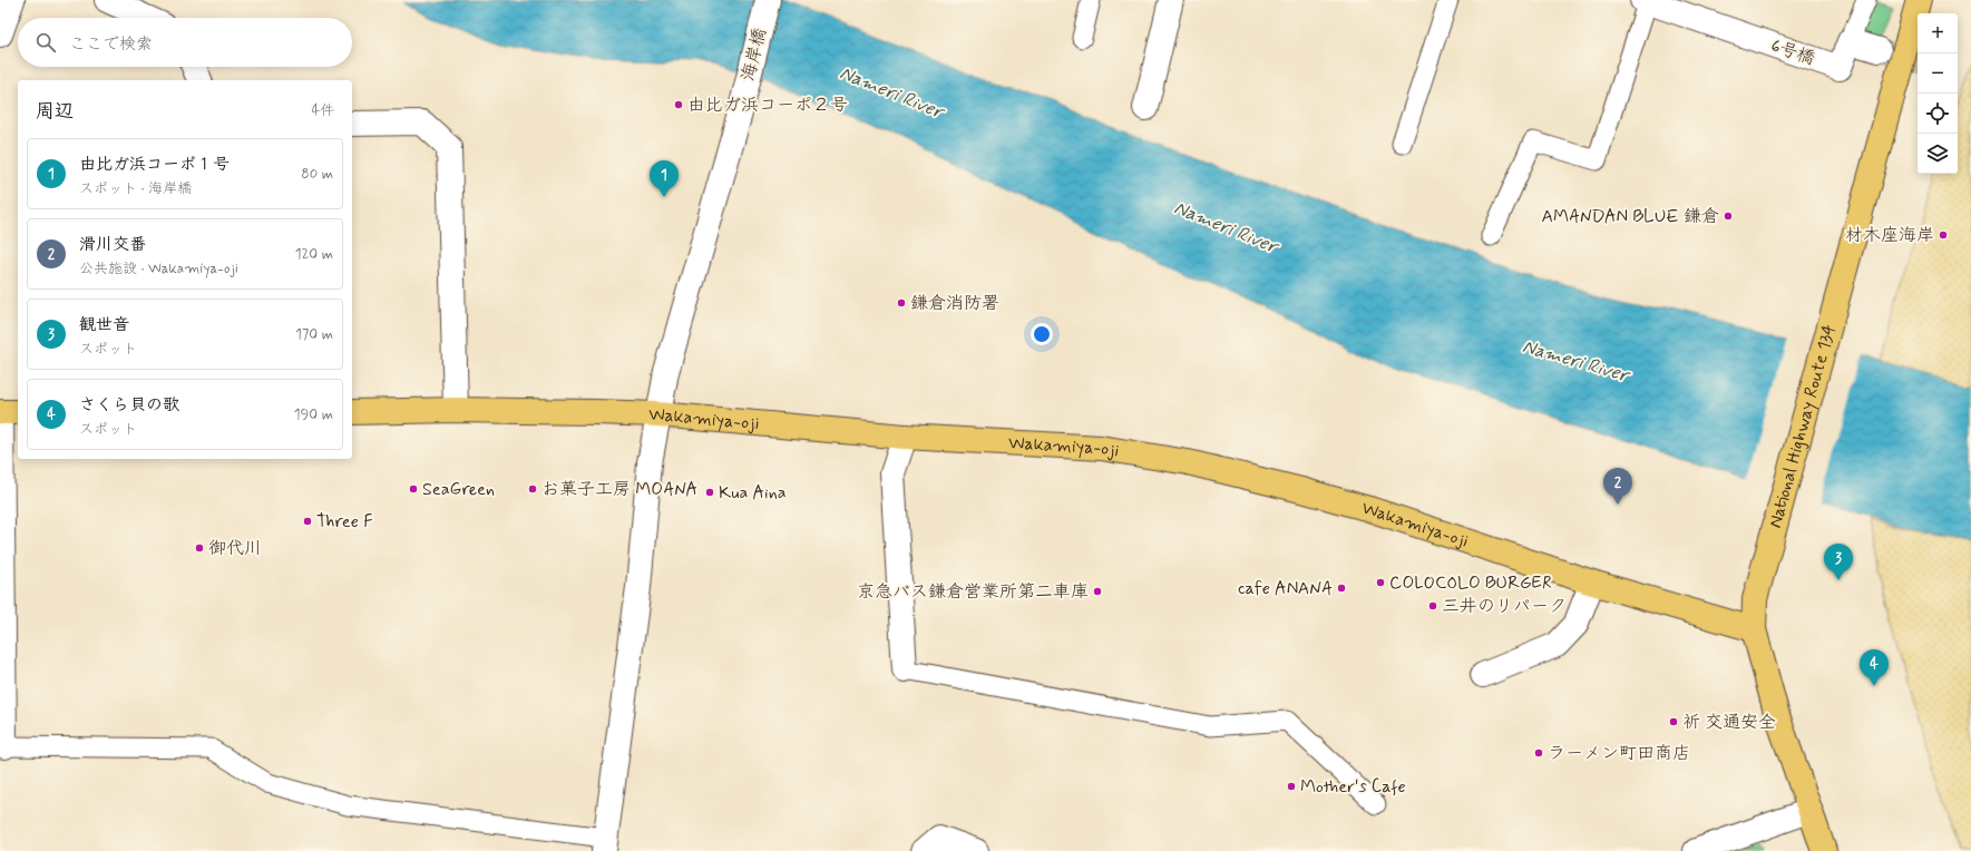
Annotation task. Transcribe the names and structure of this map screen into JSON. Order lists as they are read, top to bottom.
{
  "streets": {
    "main road": ["Wakamiya-oji", "National Highway Route 134"],
    "street": ["6号橋", "海岸橋"]
  },
  "crossings": [
    ["海岸橋", "Wakamiya-oji"],
    ["Wakamiya-oji", "National Highway Route 134"]
  ],
  "water": ["Nameri River"],
  "places": [
    "由比ガ浜コーポ２号",
    "AMANDAN BLUE 鎌倉",
    "材木座海岸",
    "鎌倉消防署",
    "SeaGreen",
    "お菓子工房 MOANA",
    "Kua Aina",
    "Three F",
    "御代川",
    "COLOCOLO BURGER",
    "cafe ANANA",
    "京急バス鎌倉営業所第二車庫",
    "三井のリパーク",
    "祈 交通安全",
    "ラーメン町田商店",
    "Mother's Cafe"
  ],
  "page": {
    "map_buttons": ["+", "−"],
    "search": "ここで検索",
    "heading": ["周辺", "4件"],
    "list": [
      {
        "mark": "1",
        "name": "由比ガ浜コーポ１号",
        "note": "スポット · 海岸橋",
        "value": "80 m"
      },
      {
        "mark": "2",
        "name": "滑川交番",
        "note": "公共施設 · Wakamiya-oji",
        "value": "120 m"
      },
      {
        "mark": "3",
        "name": "観世音",
        "note": "スポット",
        "value": "170 m"
      },
      {
        "mark": "4",
        "name": "さくら貝の歌",
        "note": "スポット",
        "value": "190 m"
      }
    ],
    "pins": [
      "1",
      "2",
      "3",
      "4"
    ]
  }
}
